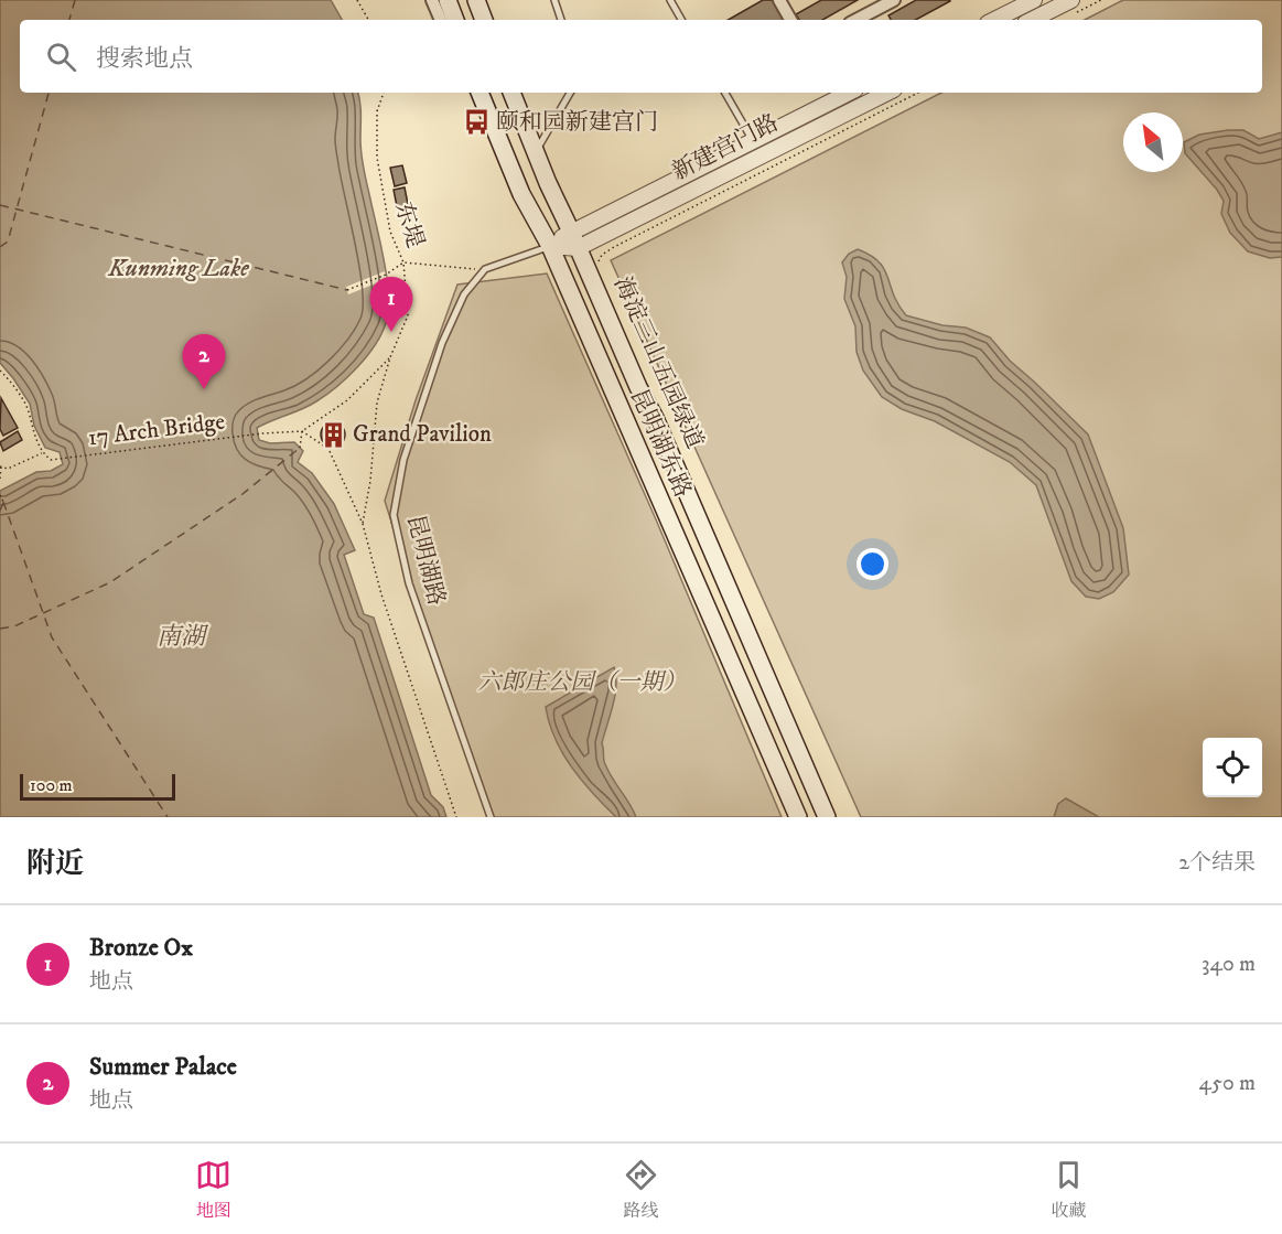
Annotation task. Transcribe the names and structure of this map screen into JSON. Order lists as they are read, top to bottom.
{
  "streets": {
    "main road": ["昆明湖东路"],
    "street": ["新建宫门路"],
    "lane": ["昆明湖路"],
    "path": ["东堤", "海淀三山五园绿道", "17 Arch Bridge"]
  },
  "crossings": [
    ["新建宫门路", "昆明湖东路"]
  ],
  "water": ["Kunming Lake", "南湖"],
  "parks": ["六郎庄公园（一期）"],
  "places": {
    "bus stop": ["颐和园新建宫门"],
    "building": ["Grand Pavilion"]
  },
  "scale_bar": "100 m",
  "north": "top left",
  "page": {
    "search": "搜索地点",
    "pins": ["1", "2"],
    "scale": "100 m",
    "heading": ["附近", "2个结果"],
    "list": [
      {
        "mark": "1",
        "name": "Bronze Ox",
        "note": "地点",
        "value": "340 m"
      },
      {
        "mark": "2",
        "name": "Summer Palace",
        "note": "地点",
        "value": "450 m"
      }
    ],
    "nav": ["地图", "路线", "收藏"]
  }
}
